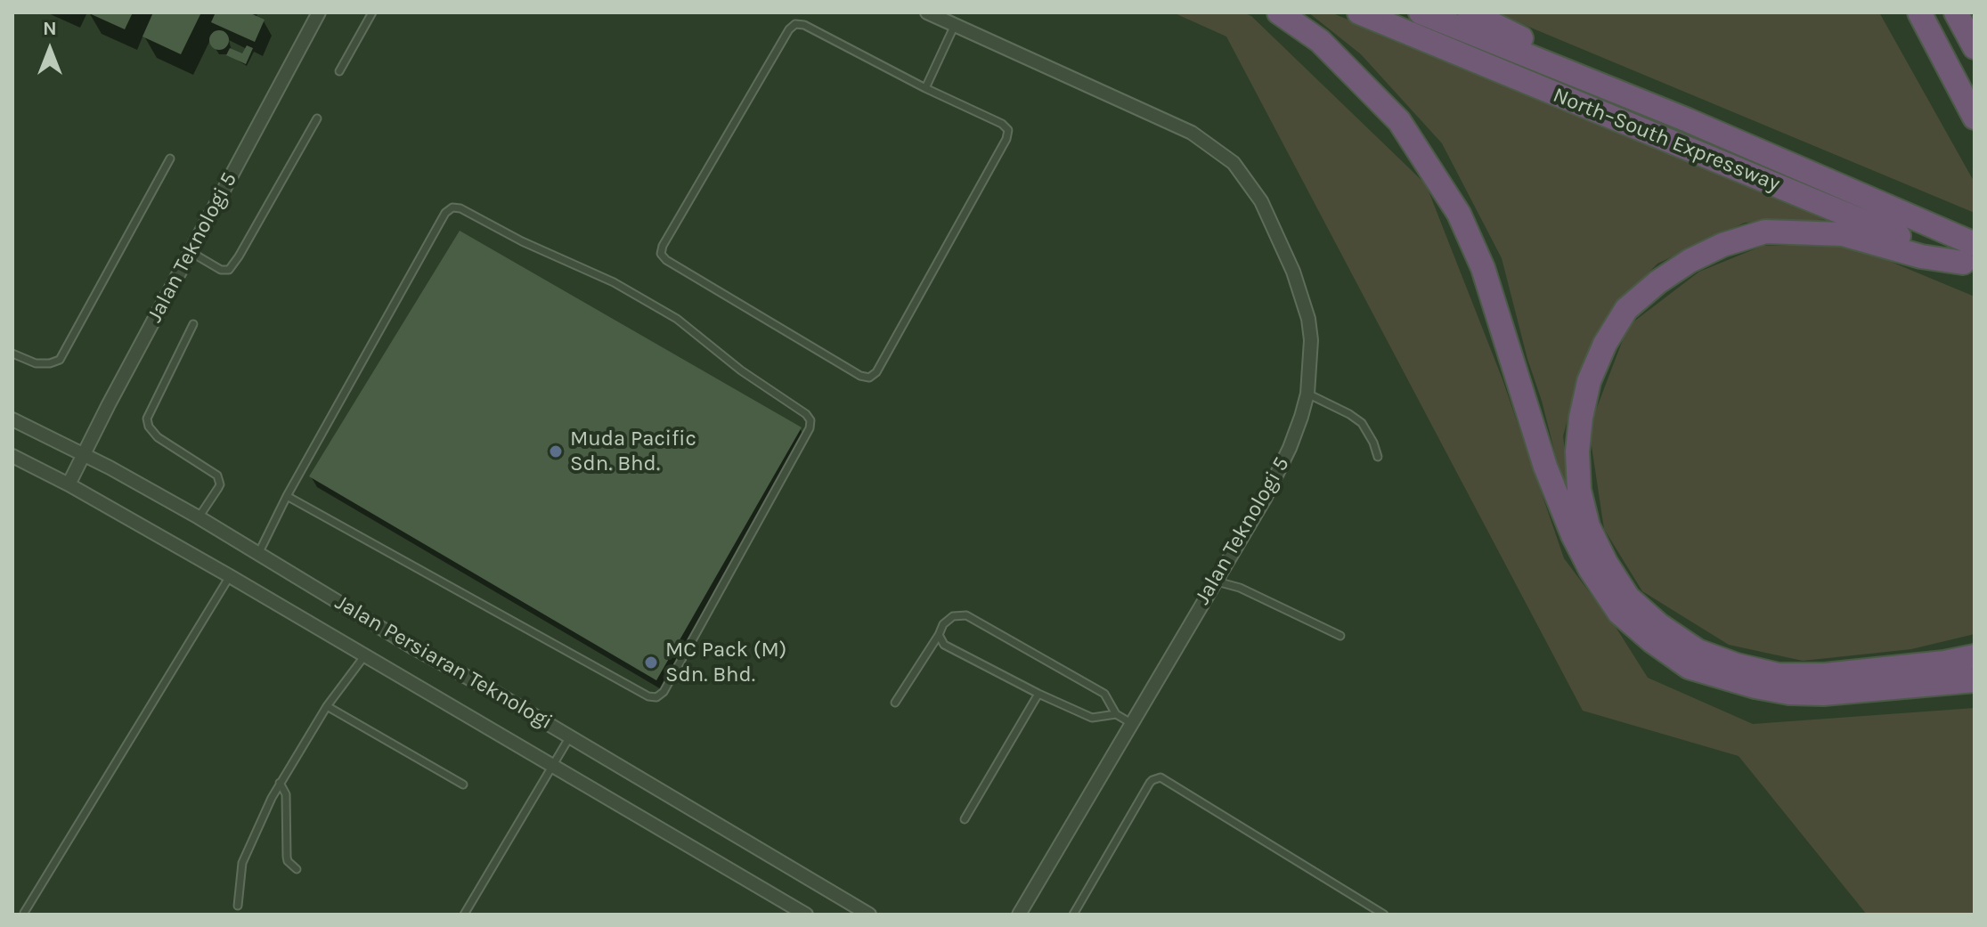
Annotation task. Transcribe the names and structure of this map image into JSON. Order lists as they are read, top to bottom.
{
  "streets": {
    "highway": ["North–South Expressway"],
    "street": ["Jalan Teknologi 5", "Jalan Persiaran Teknologi"]
  },
  "crossings": [
    ["Jalan Teknologi 5", "Jalan Persiaran Teknologi"]
  ],
  "places": ["Muda Pacific Sdn. Bhd.", "MC Pack (M) Sdn. Bhd."],
  "north": "top"
}
